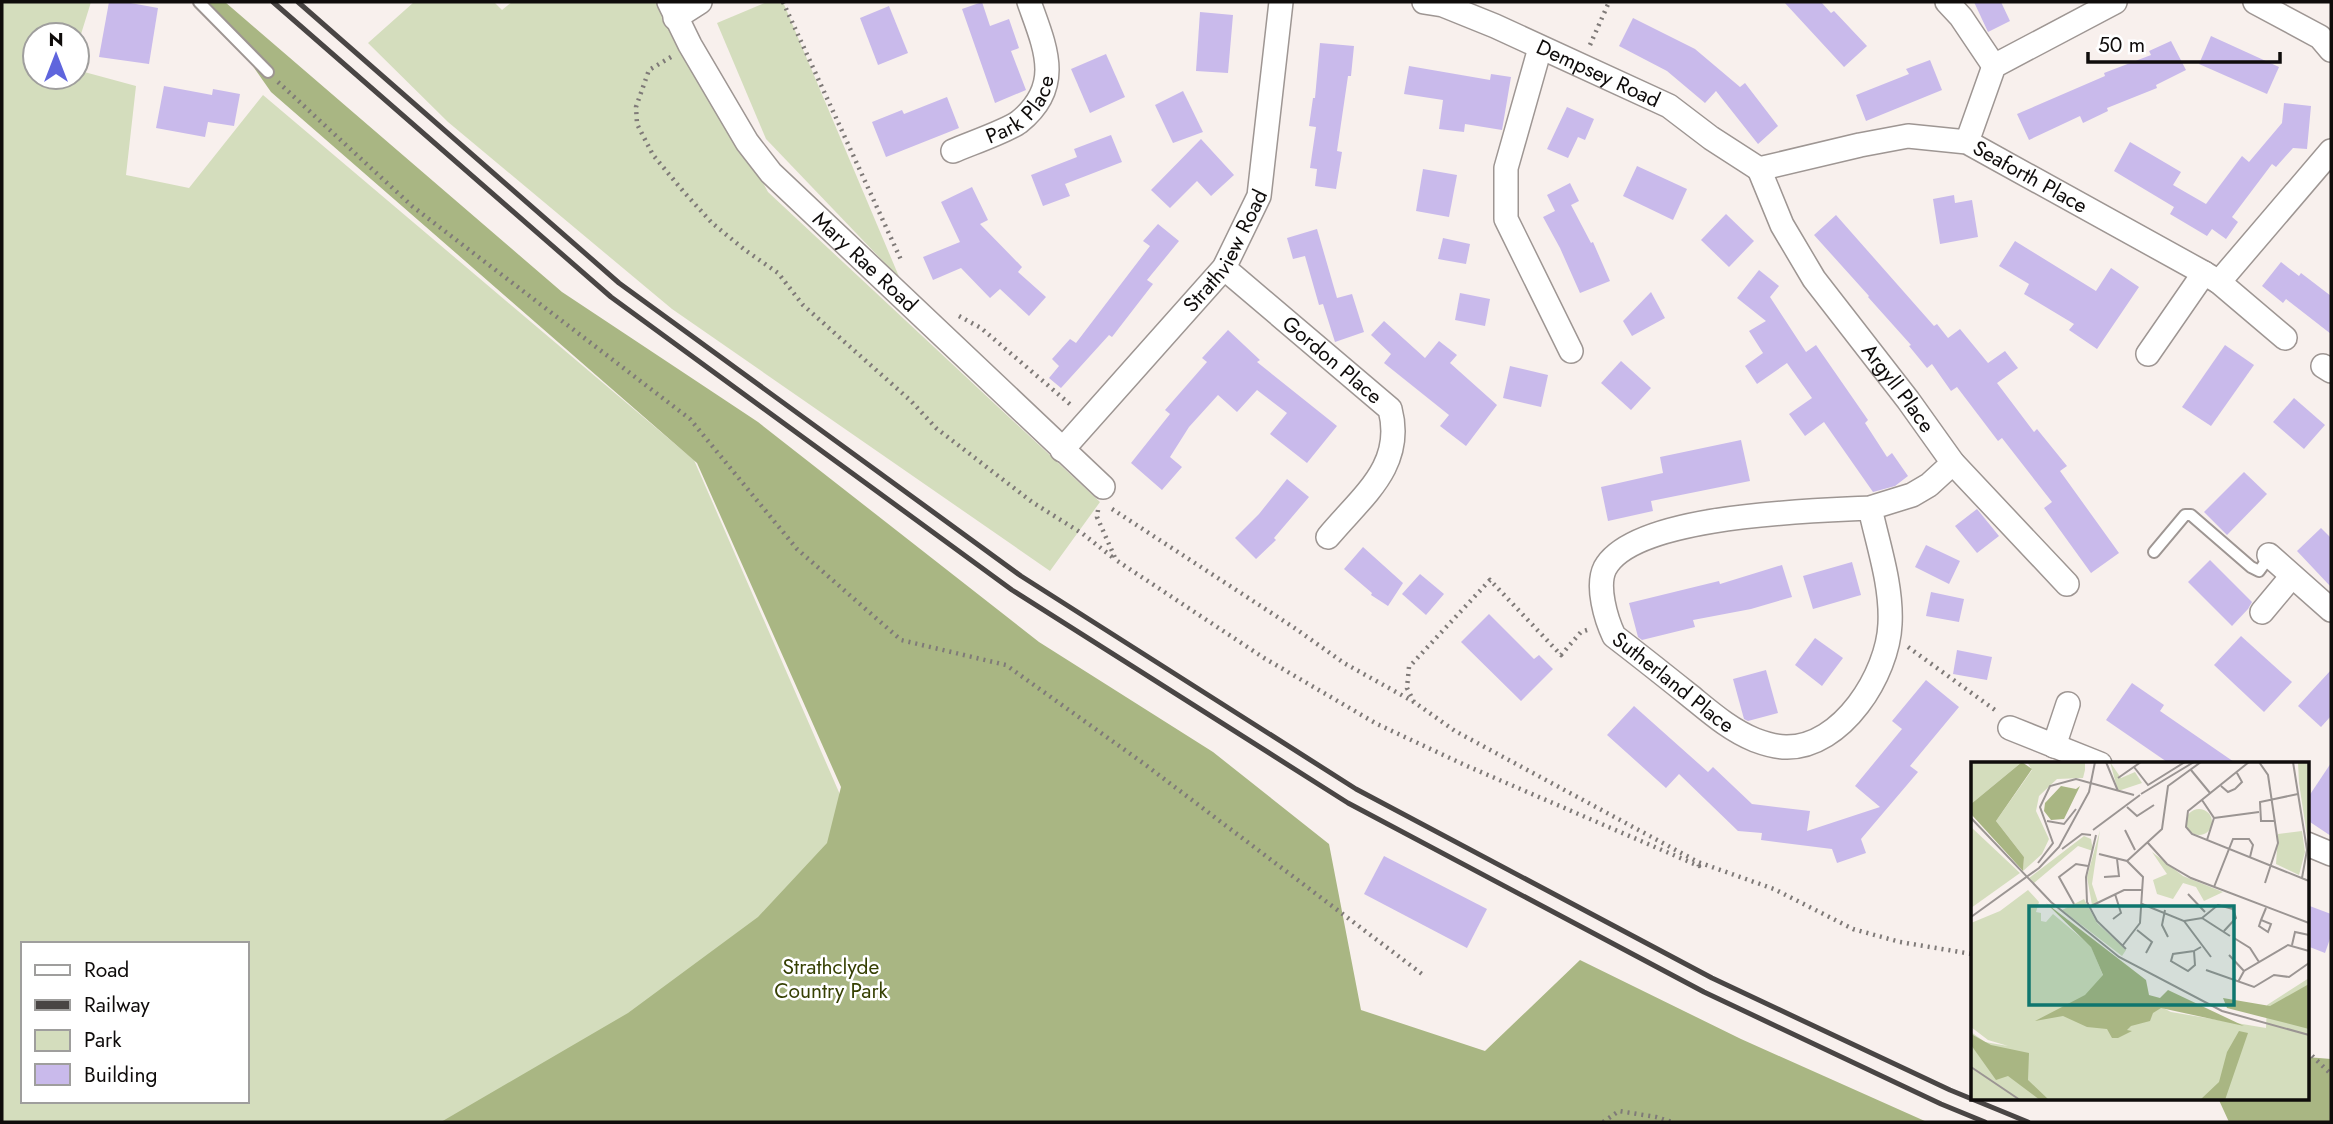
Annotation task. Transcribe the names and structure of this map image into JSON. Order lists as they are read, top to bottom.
{
  "streets": {
    "street": [
      "Dempsey Road",
      "Park Place",
      "Seaforth Place",
      "Strathview Road",
      "Mary Rae Road",
      "Gordon Place",
      "Argyll Place",
      "Sutherland Place"
    ]
  },
  "crossings": [
    ["Dempsey Road", "Seaforth Place"],
    ["Dempsey Road", "Argyll Place"],
    ["Seaforth Place", "Argyll Place"],
    ["Strathview Road", "Mary Rae Road"],
    ["Strathview Road", "Gordon Place"],
    ["Argyll Place", "Sutherland Place"]
  ],
  "parks": ["Strathclyde Country Park"],
  "legend": [
    "Road",
    "Railway",
    "Park",
    "Building"
  ],
  "scale_bar": "50 m",
  "north": "top"
}
